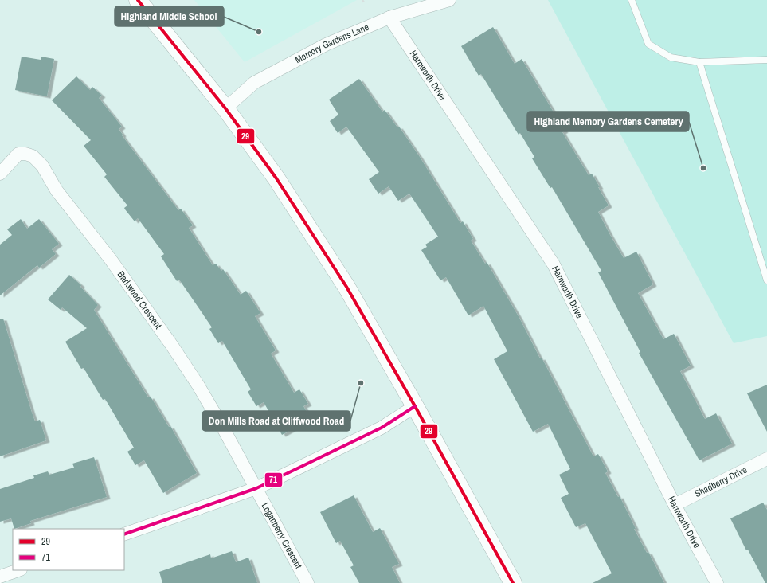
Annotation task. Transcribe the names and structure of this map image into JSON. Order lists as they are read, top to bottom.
{
  "streets": {
    "street": [
      "Memory Gardens Lane",
      "Harnworth Drive",
      "Barkwood Crescent",
      "Shadberry Drive",
      "Loganberry Crescent"
    ]
  },
  "crossings": [
    ["Memory Gardens Lane", "Harnworth Drive"],
    ["Harnworth Drive", "Shadberry Drive"],
    ["Barkwood Crescent", "Loganberry Crescent"]
  ],
  "places": ["Highland Middle School", "Highland Memory Gardens Cemetery", "Don Mills Road at Cliffwood Road"],
  "lines": ["transit line 29", "transit line 71"],
  "legend": ["29", "71"]
}
